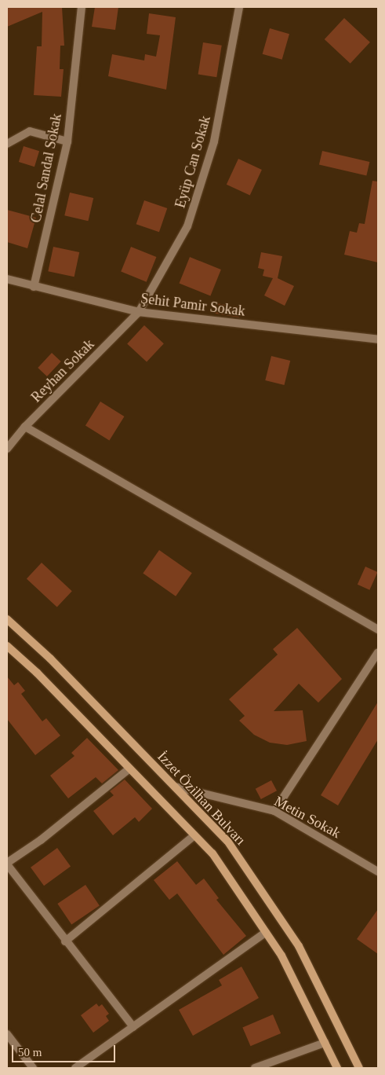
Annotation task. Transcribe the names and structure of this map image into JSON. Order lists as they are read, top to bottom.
{
  "streets": {
    "main road": ["İzzet Özilhan Bulvarı"],
    "street": [
      "Eyüp Can Sokak",
      "Celal Sandal Sokak",
      "Şehit Pamir Sokak",
      "Reyhan Sokak",
      "Metin Sokak"
    ]
  },
  "crossings": [
    ["Eyüp Can Sokak", "Şehit Pamir Sokak"],
    ["Eyüp Can Sokak", "Reyhan Sokak"],
    ["Celal Sandal Sokak", "Şehit Pamir Sokak"],
    ["Şehit Pamir Sokak", "Reyhan Sokak"],
    ["İzzet Özilhan Bulvarı", "Metin Sokak"]
  ],
  "scale_bar": "50 m"
}
